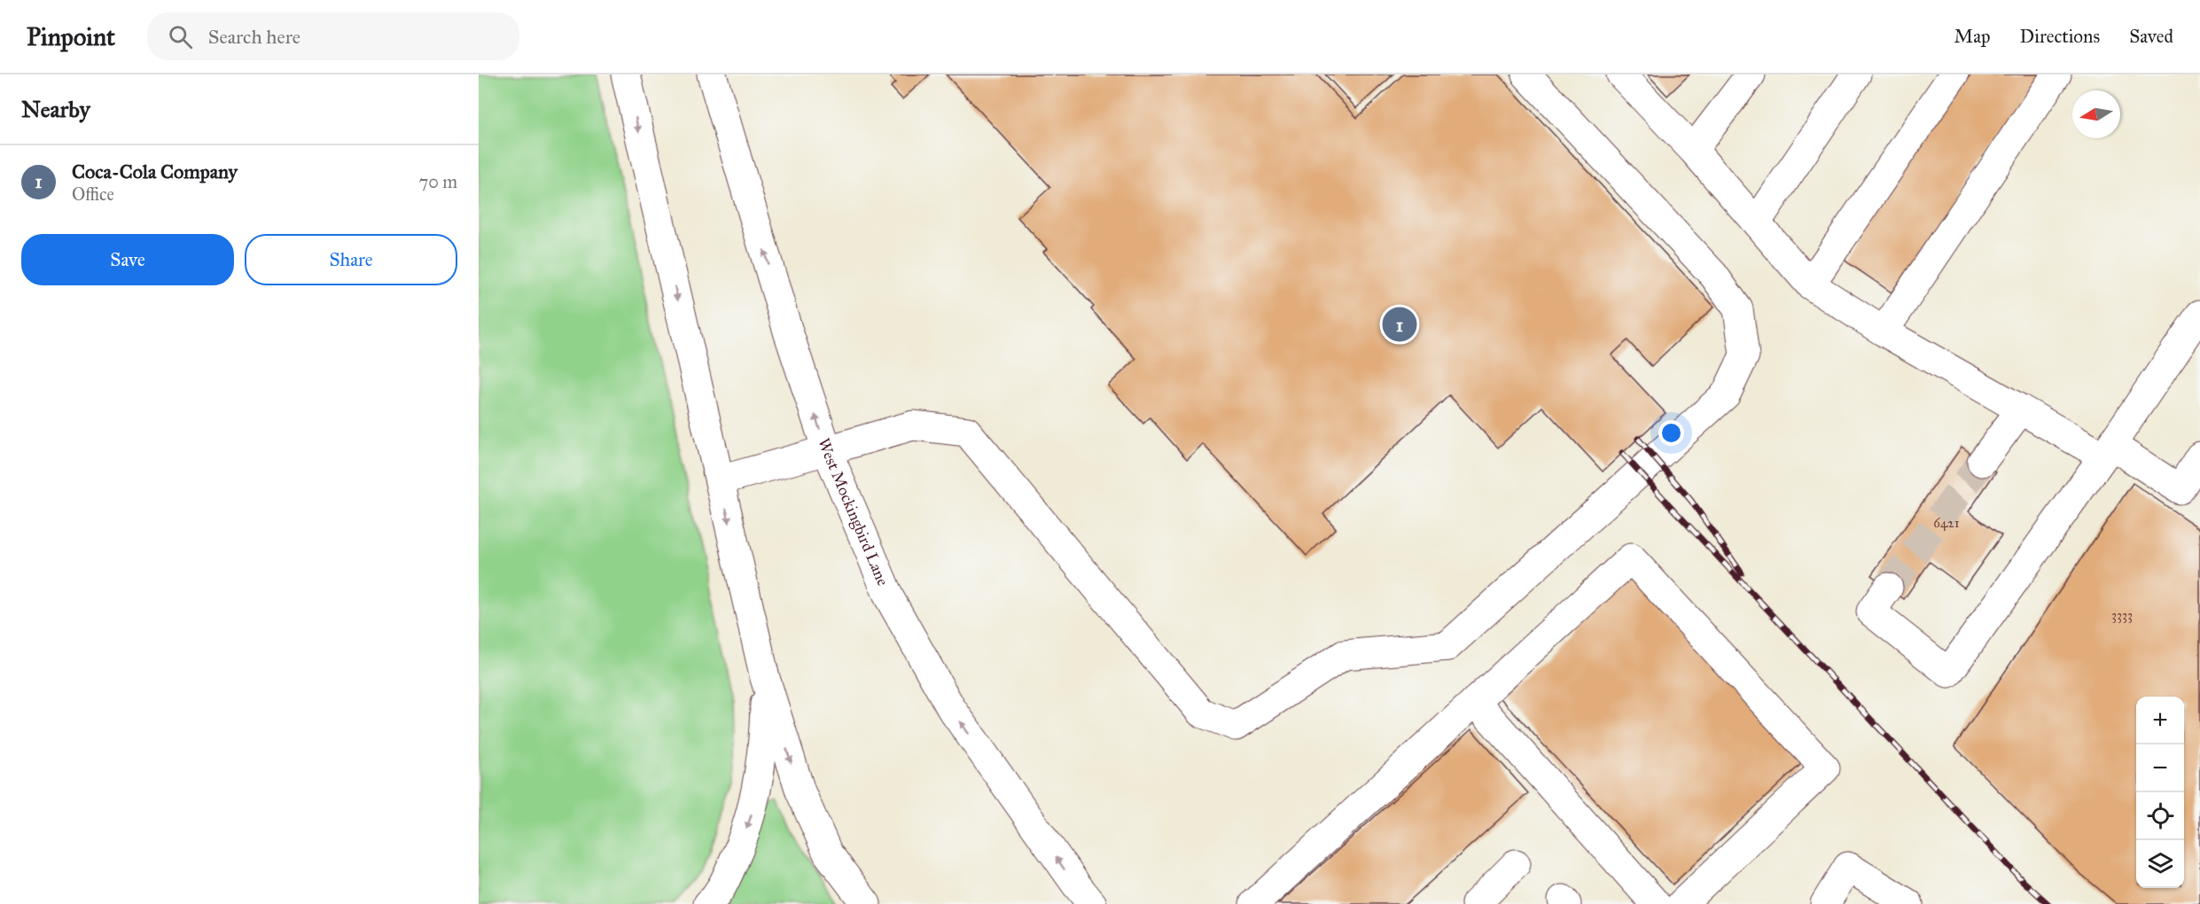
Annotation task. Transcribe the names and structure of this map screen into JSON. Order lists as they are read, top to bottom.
{
  "streets": {
    "main road": ["West Mockingbird Lane"]
  },
  "house_numbers": ["6421", "3333"],
  "north": "left",
  "page": {
    "header": "Pinpoint",
    "search": "Search here",
    "nav": ["Map", "Directions", "Saved"],
    "heading": "Nearby",
    "list": [
      {
        "mark": "1",
        "name": "Coca-Cola Company",
        "note": "Office",
        "value": "70 m"
      }
    ],
    "buttons": ["Save", "Share"],
    "pins": "1",
    "map_buttons": ["+", "−"]
  }
}
